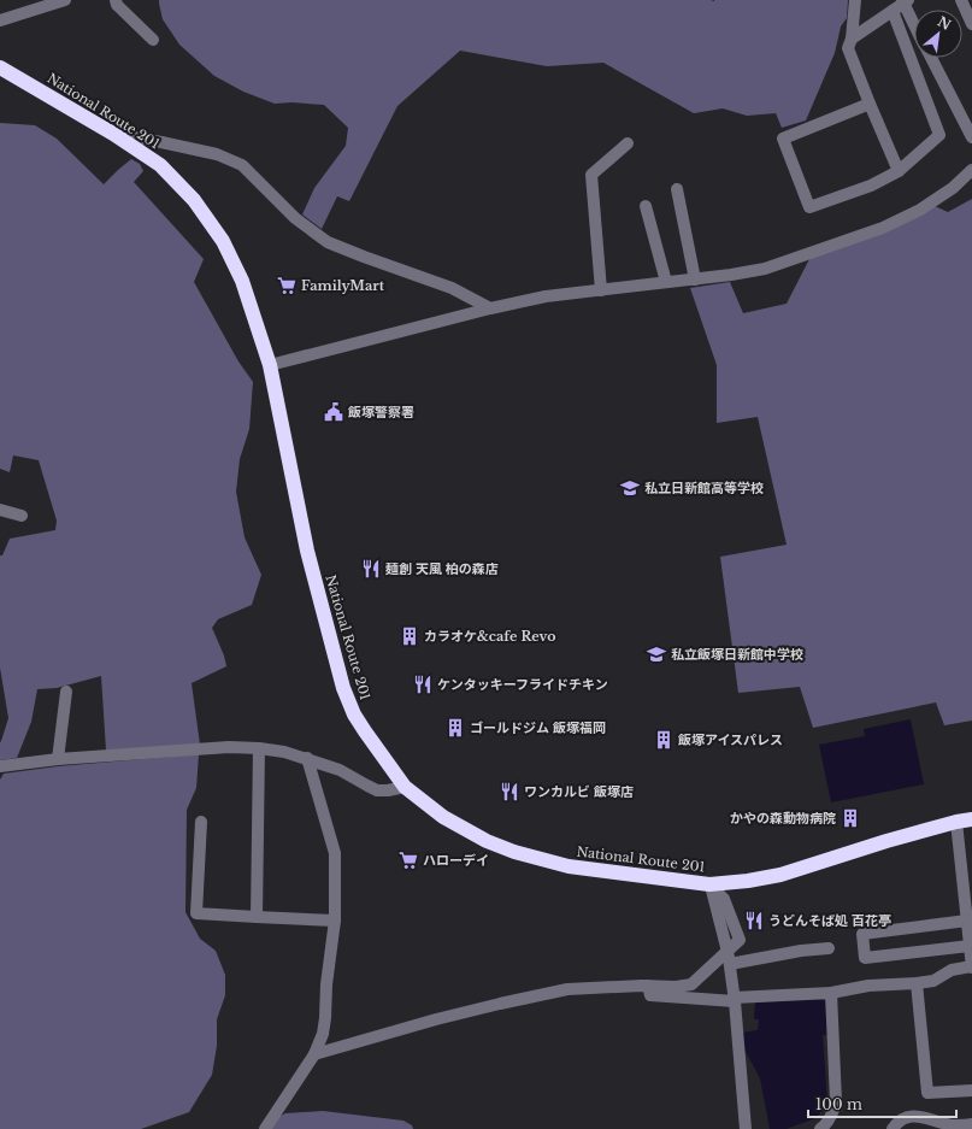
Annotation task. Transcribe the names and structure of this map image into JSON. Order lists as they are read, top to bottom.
{
  "streets": {
    "highway": ["National Route 201"]
  },
  "places": {
    "supermarket": ["FamilyMart", "ハローデイ"],
    "public building": ["飯塚警察署"],
    "school or university": ["私立日新館高等学校", "私立飯塚日新館中学校"],
    "restaurant": [
      "麺創 天風 柏の森店",
      "ケンタッキーフライドチキン",
      "ワンカルビ 飯塚店",
      "うどんそば処 百花亭"
    ],
    "building": [
      "カラオケ&cafe Revo",
      "ゴールドジム 飯塚福岡",
      "飯塚アイスパレス",
      "かやの森動物病院"
    ]
  },
  "scale_bar": "100 m",
  "north": "top right"
}
